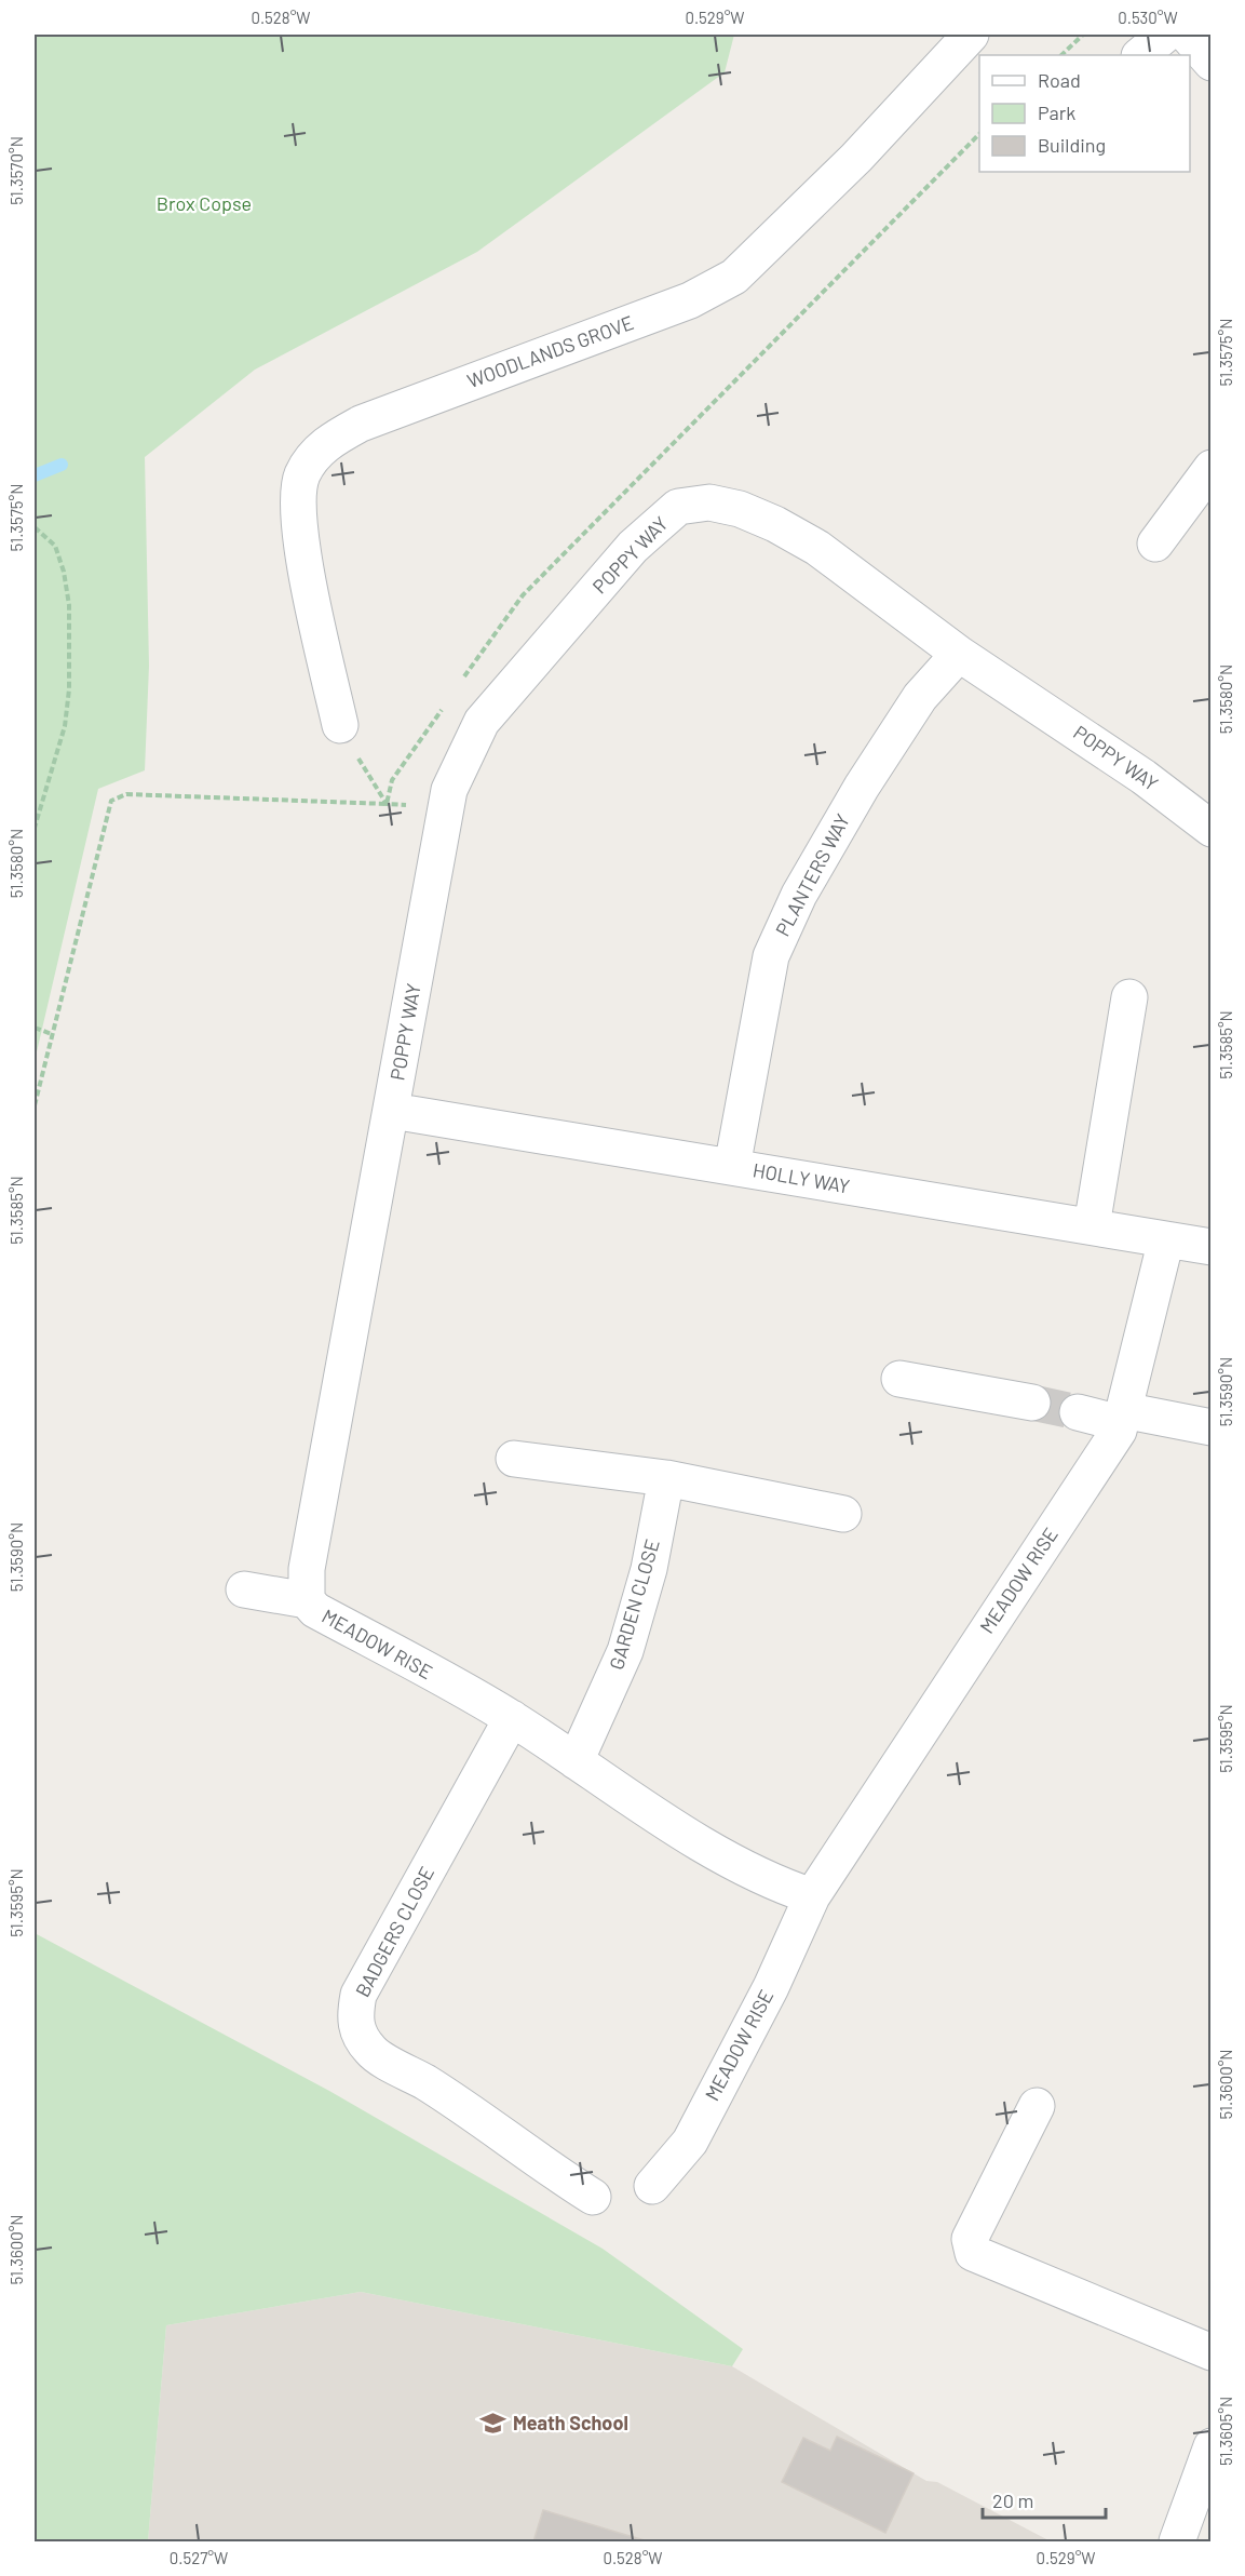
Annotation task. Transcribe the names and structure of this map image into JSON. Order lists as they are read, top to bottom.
{
  "streets": {
    "street": [
      "WOODLANDS GROVE",
      "POPPY WAY",
      "PLANTERS WAY",
      "HOLLY WAY",
      "MEADOW RISE",
      "GARDEN CLOSE",
      "BADGERS CLOSE"
    ]
  },
  "crossings": [
    ["POPPY WAY", "PLANTERS WAY"],
    ["POPPY WAY", "HOLLY WAY"],
    ["POPPY WAY", "MEADOW RISE"],
    ["PLANTERS WAY", "HOLLY WAY"],
    ["HOLLY WAY", "MEADOW RISE"],
    ["MEADOW RISE", "GARDEN CLOSE"],
    ["MEADOW RISE", "BADGERS CLOSE"]
  ],
  "parks": ["Brox Copse"],
  "places": {
    "school or university": ["Meath School"]
  },
  "legend": ["Road", "Park", "Building"],
  "scale_bar": "20 m",
  "coordinates": [
    "0.528°W",
    "0.529°W",
    "0.530°W",
    "51.3570°N",
    "51.3575°N",
    "51.3580°N",
    "51.3585°N",
    "51.3590°N",
    "51.3595°N",
    "51.3600°N",
    "51.3605°N",
    "0.527°W"
  ]
}
